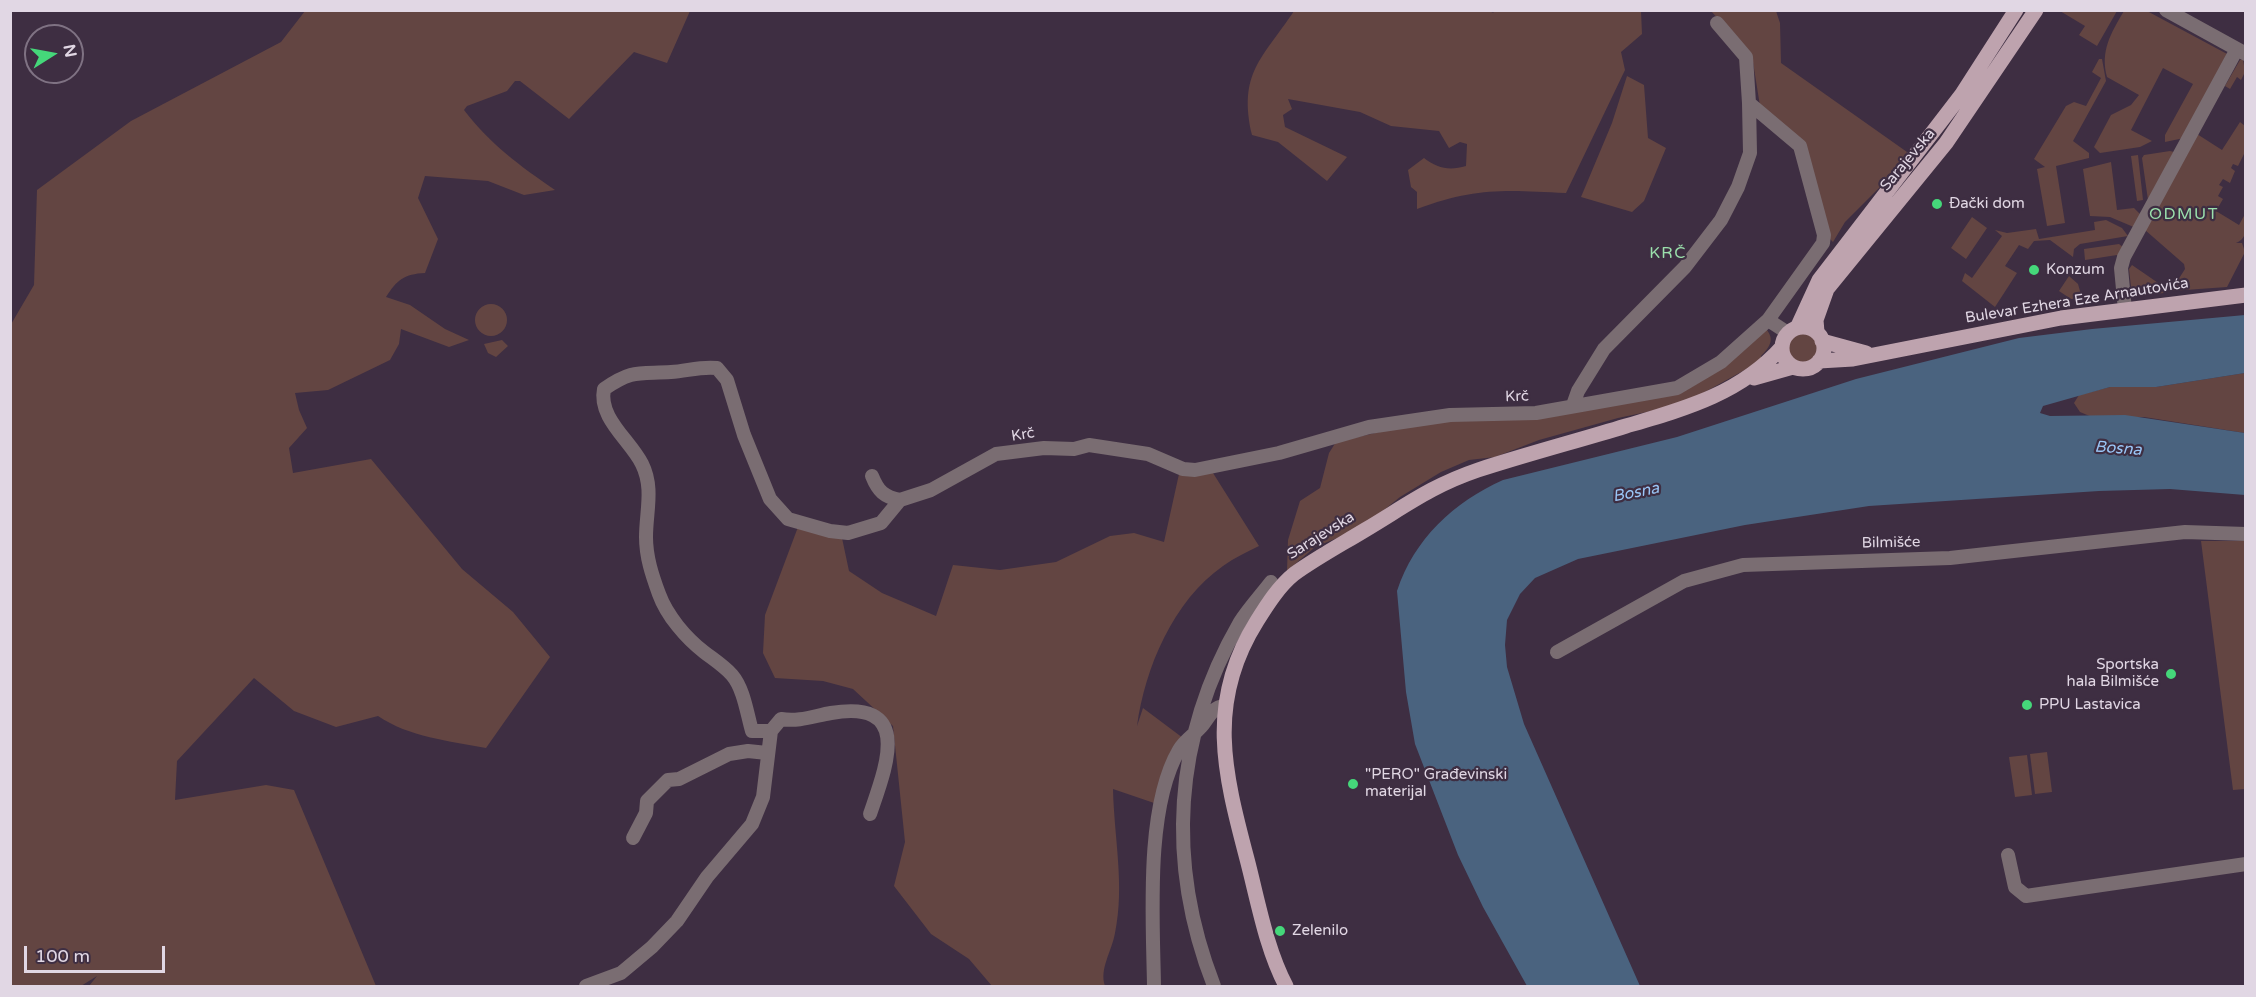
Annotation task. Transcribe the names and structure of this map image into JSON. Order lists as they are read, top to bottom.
{
  "streets": {
    "main road": ["Sarajevska", "Bulevar Ezhera Eze Arnautovića"],
    "street": ["Krč", "Bilmišće"]
  },
  "crossings": [
    ["Sarajevska", "Bulevar Ezhera Eze Arnautovića"]
  ],
  "districts": ["ODMUT", "KRČ"],
  "water": ["Bosna"],
  "places": [
    "Đački dom",
    "Konzum",
    "Sportska hala Bilmišće",
    "PPU Lastavica",
    "\"PERO\" Građevinski materijal",
    "Zelenilo"
  ],
  "scale_bar": "100 m",
  "north": "right"
}
